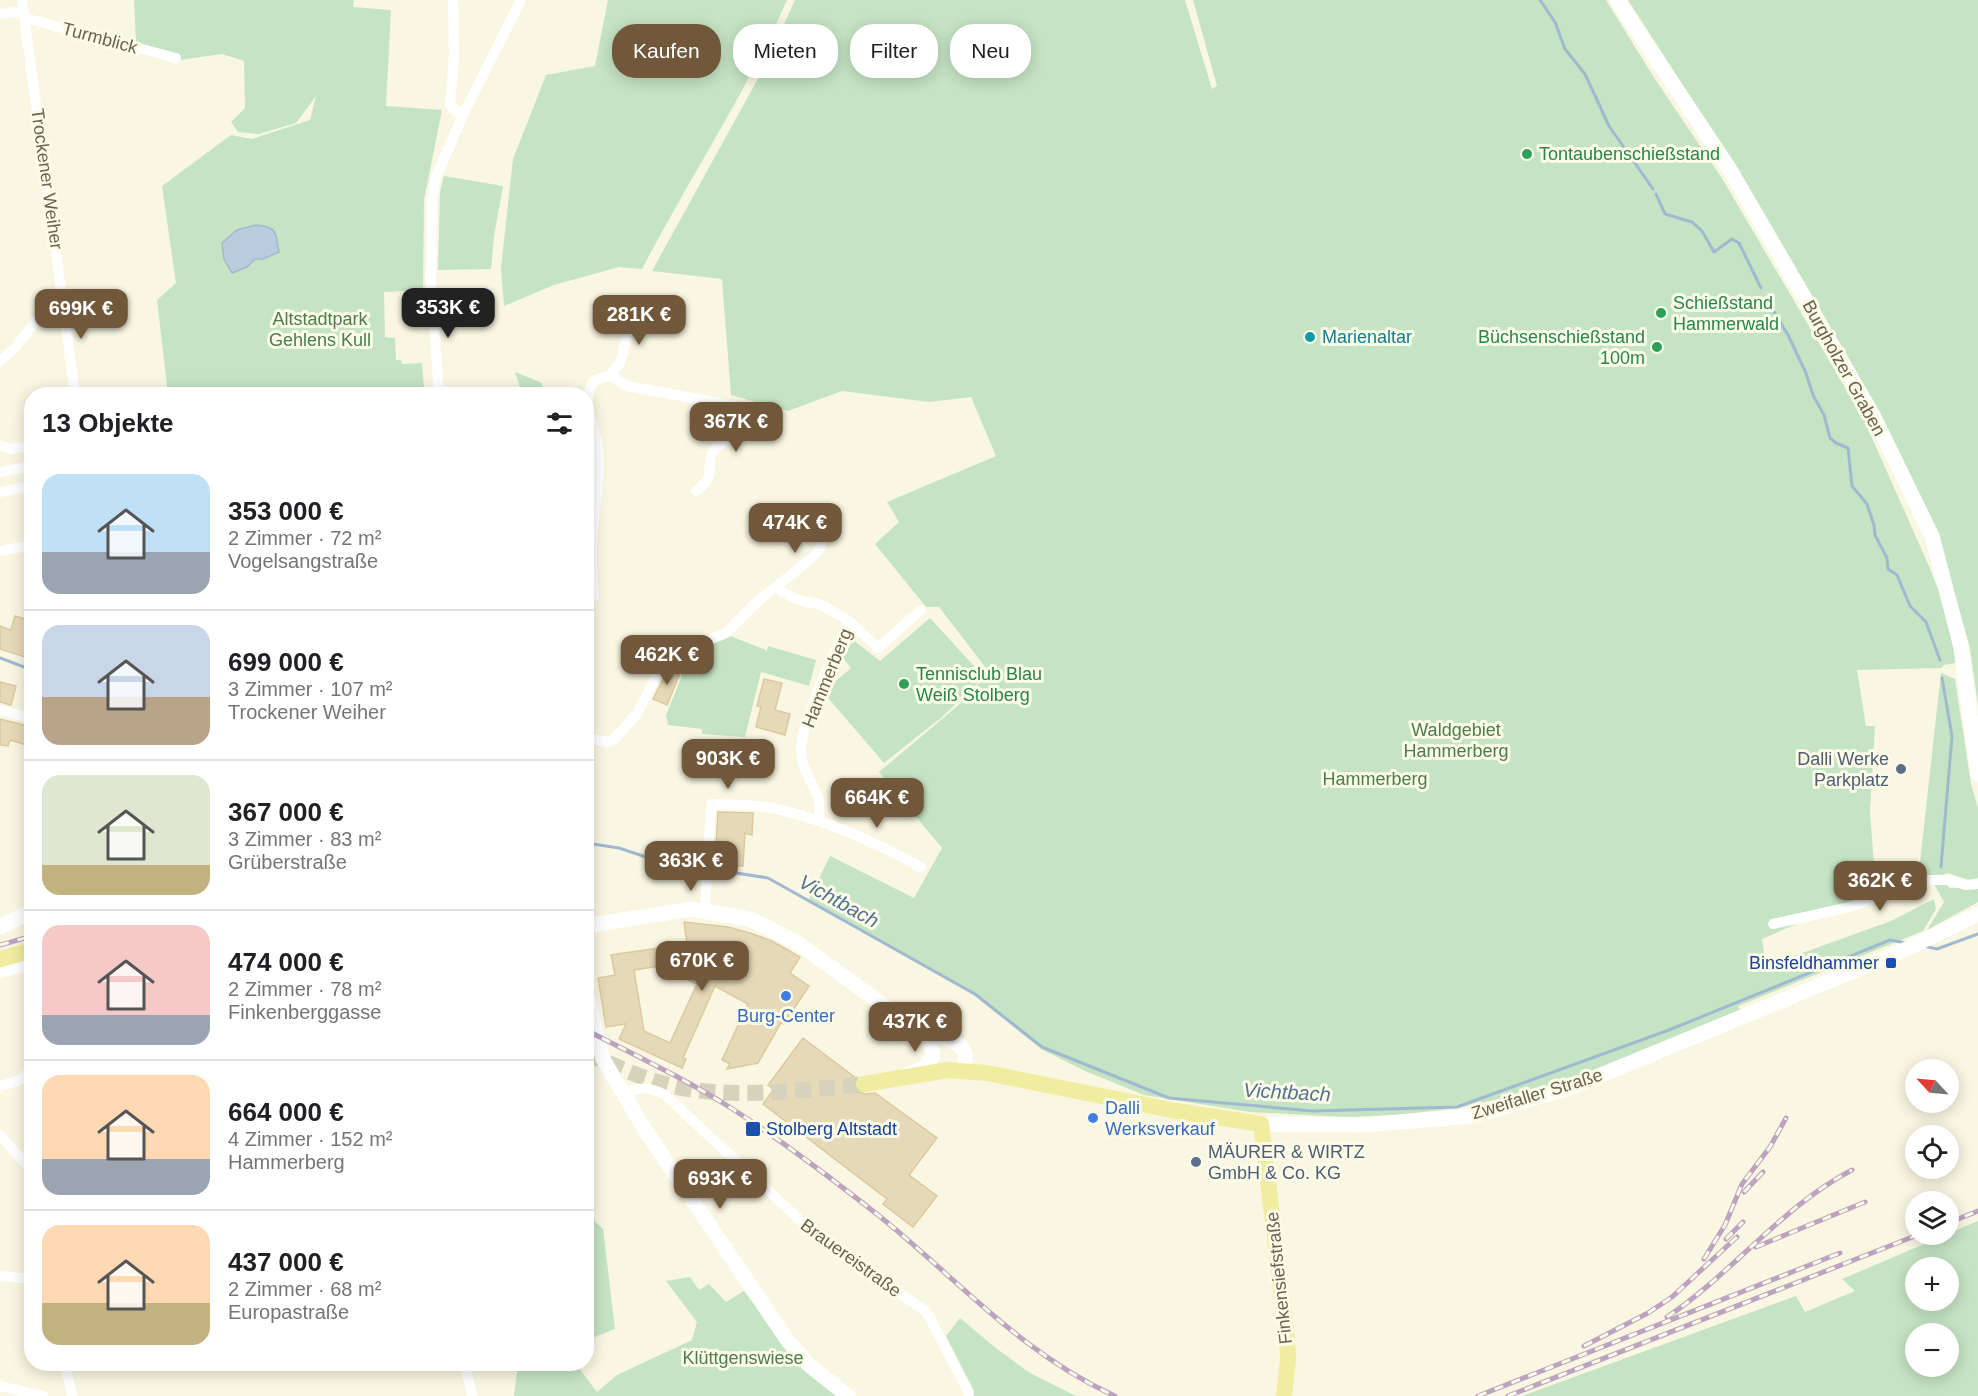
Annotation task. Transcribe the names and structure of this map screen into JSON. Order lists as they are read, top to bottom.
{
  "streets": {
    "main road": ["Burgholzer Graben", "Zweifaller Straße", "Finkensiefstraße"],
    "street": [
      "Turmblick",
      "Trockener Weiher",
      "Hammerberg",
      "Brauereistraße"
    ]
  },
  "crossings": [
    ["Turmblick", "Trockener Weiher"],
    ["Zweifaller Straße", "Finkensiefstraße"]
  ],
  "water": ["Vichtbach"],
  "parks": [
    "Altstadtpark Gehlens Kull",
    "Waldgebiet Hammerberg",
    "Hammerberg",
    "Klüttgenswiese"
  ],
  "places": {
    "other": [
      "Tontaubenschießstand",
      "Schießstand Hammerwald",
      "Marienaltar",
      "Büchsenschießstand 100m",
      "Tennisclub Blau Weiß Stolberg",
      "Dalli Werke Parkplatz",
      "Burg-Center",
      "Dalli Werksverkauf",
      "MÄURER & WIRTZ GmbH & Co. KG"
    ],
    "transit": ["Binsfeldhammer", "Stolberg Altstadt"]
  },
  "north": "top left",
  "page": {
    "chip": [
      "Kaufen",
      "Mieten",
      "Filter",
      "Neu"
    ],
    "price": [
      "353K €",
      "699K €",
      "281K €",
      "367K €",
      "474K €",
      "462K €",
      "903K €",
      "664K €",
      "363K €",
      "362K €",
      "670K €",
      "437K €",
      "693K €"
    ],
    "heading": "13 Objekte",
    "list": [
      {
        "name": "353 000 €",
        "note": "2 Zimmer · 72 m² · Vogelsangstraße"
      },
      {
        "name": "699 000 €",
        "note": "3 Zimmer · 107 m² · Trockener Weiher"
      },
      {
        "name": "367 000 €",
        "note": "3 Zimmer · 83 m² · Grüberstraße"
      },
      {
        "name": "474 000 €",
        "note": "2 Zimmer · 78 m² · Finkenberggasse"
      },
      {
        "name": "664 000 €",
        "note": "4 Zimmer · 152 m² · Hammerberg"
      },
      {
        "name": "437 000 €",
        "note": "2 Zimmer · 68 m² · Europastraße"
      }
    ],
    "map_buttons": ["+", "−"]
  }
}
